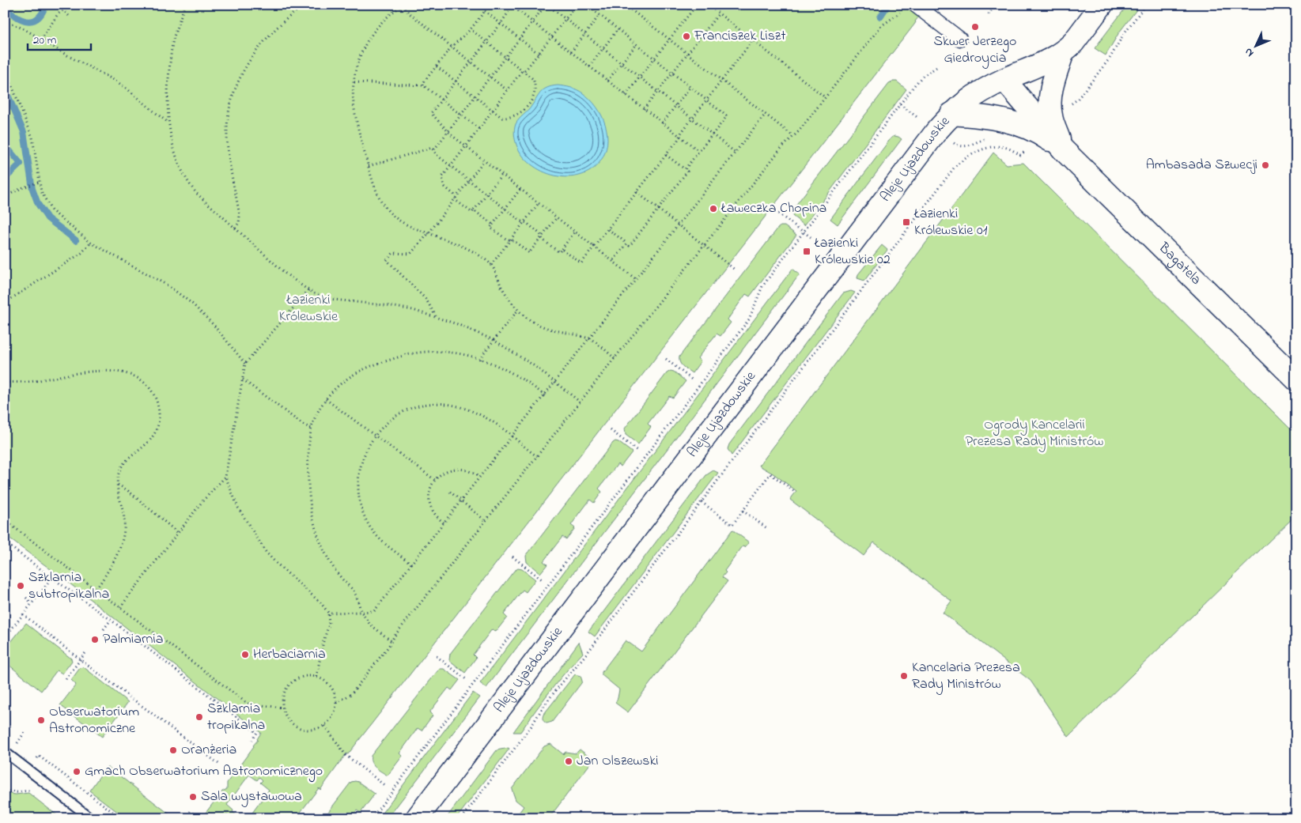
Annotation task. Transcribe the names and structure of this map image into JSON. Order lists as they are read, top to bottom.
{
  "streets": {
    "street": ["Aleje Ujazdowskie", "Bagatela"]
  },
  "crossings": [
    ["Aleje Ujazdowskie", "Bagatela"]
  ],
  "parks": ["Łazienki Królewskie", "Ogrody Kancelarii Prezesa Rady Ministrów"],
  "places": {
    "other": [
      "Skwer Jerzego Giedroycia",
      "Franciszek Liszt",
      "Ambasada Szwecji",
      "Ławeczka Chopina",
      "Szklarnia subtropikalna",
      "Palmiarnia",
      "Herbaciarnia",
      "Kancelaria Prezesa Rady Ministrów",
      "Szklarnia tropikalna",
      "Obserwatorium Astronomiczne",
      "Oranżeria",
      "Jan Olszewski",
      "Gmach Obserwatorium Astronomicznego",
      "Sala wystawowa"
    ],
    "transit": ["Łazienki Królewskie 01", "Łazienki Królewskie 02"]
  },
  "scale_bar": "20 m",
  "north": "bottom left"
}
